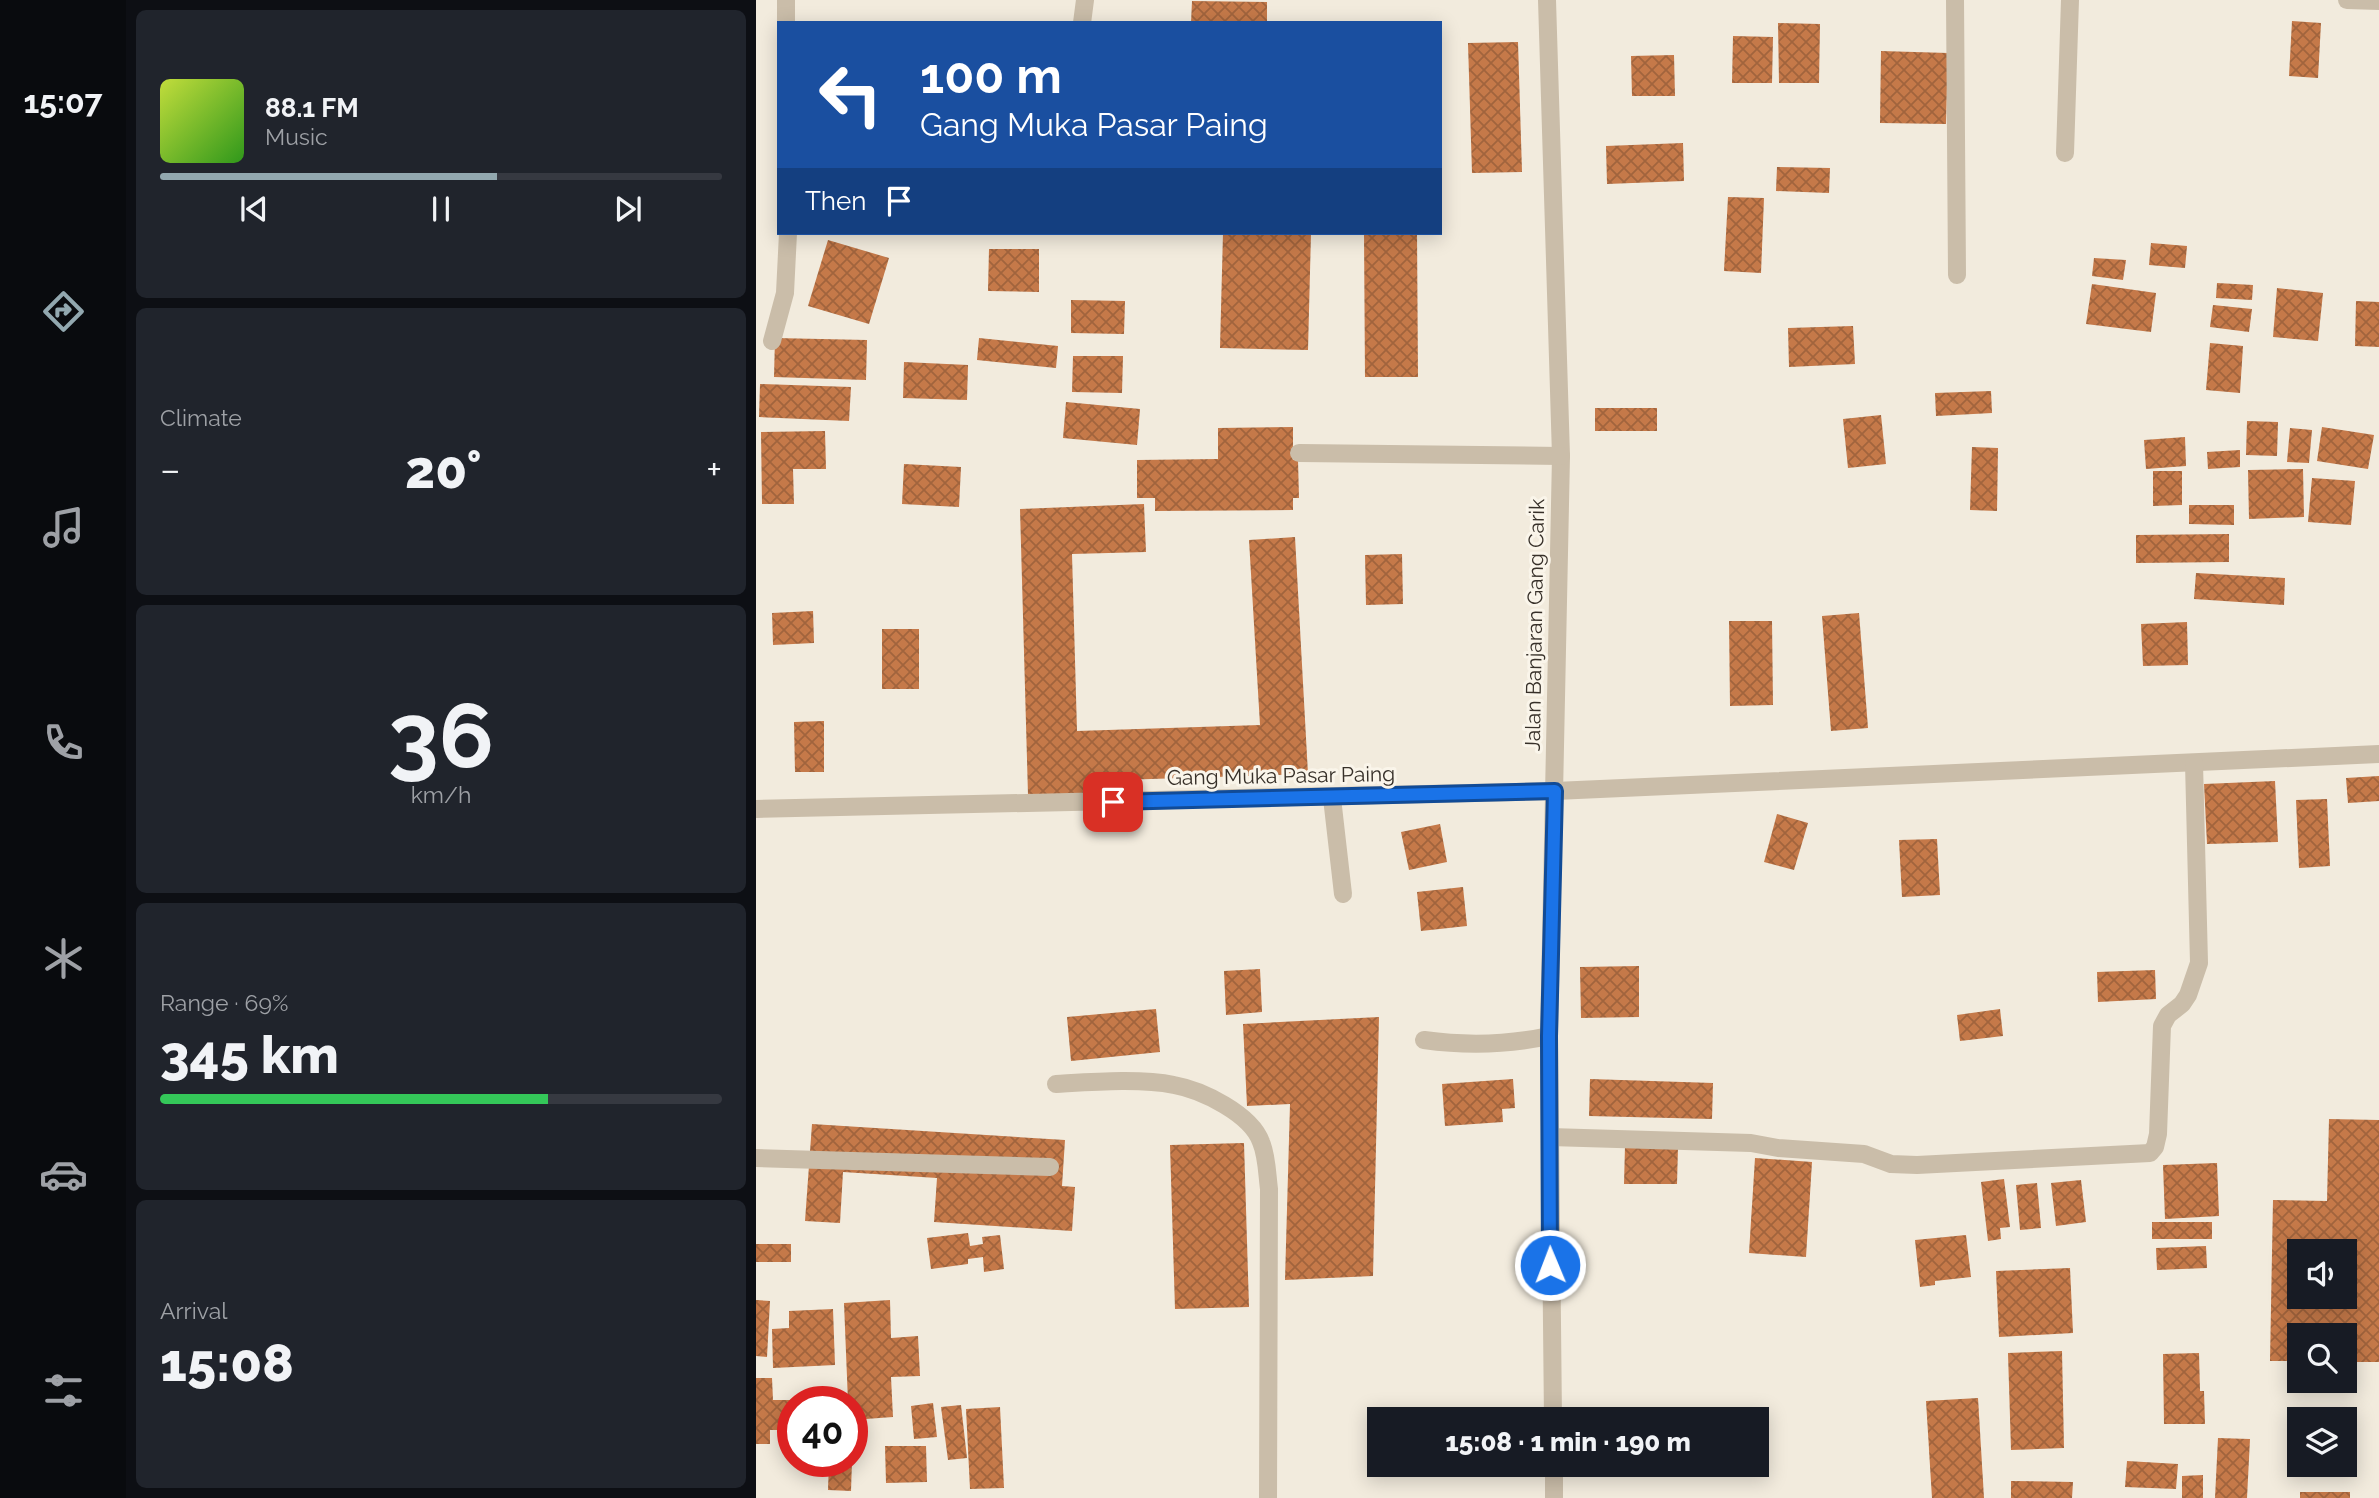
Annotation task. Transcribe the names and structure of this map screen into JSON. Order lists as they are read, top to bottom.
{
  "streets": {
    "street": ["Jalan Banjaran Gang Carik", "Gang Muka Pasar Paing"]
  },
  "crossings": [
    ["Jalan Banjaran Gang Carik", "Gang Muka Pasar Paing"]
  ],
  "page": {
    "tabs": "15:07",
    "turn": ["100 m", "Gang Muka Pasar Paing"],
    "song": ["88.1 FM", "Music"],
    "then": "Then",
    "tile": [
      "Climate",
      ["36", "km/h"],
      ["Range · 69%", "345 km"],
      ["Arrival", "15:08"]
    ],
    "heat": ["−", "20°", "+"],
    "limit": "40",
    "trip": "15:08 · 1 min · 190 m"
  }
}
